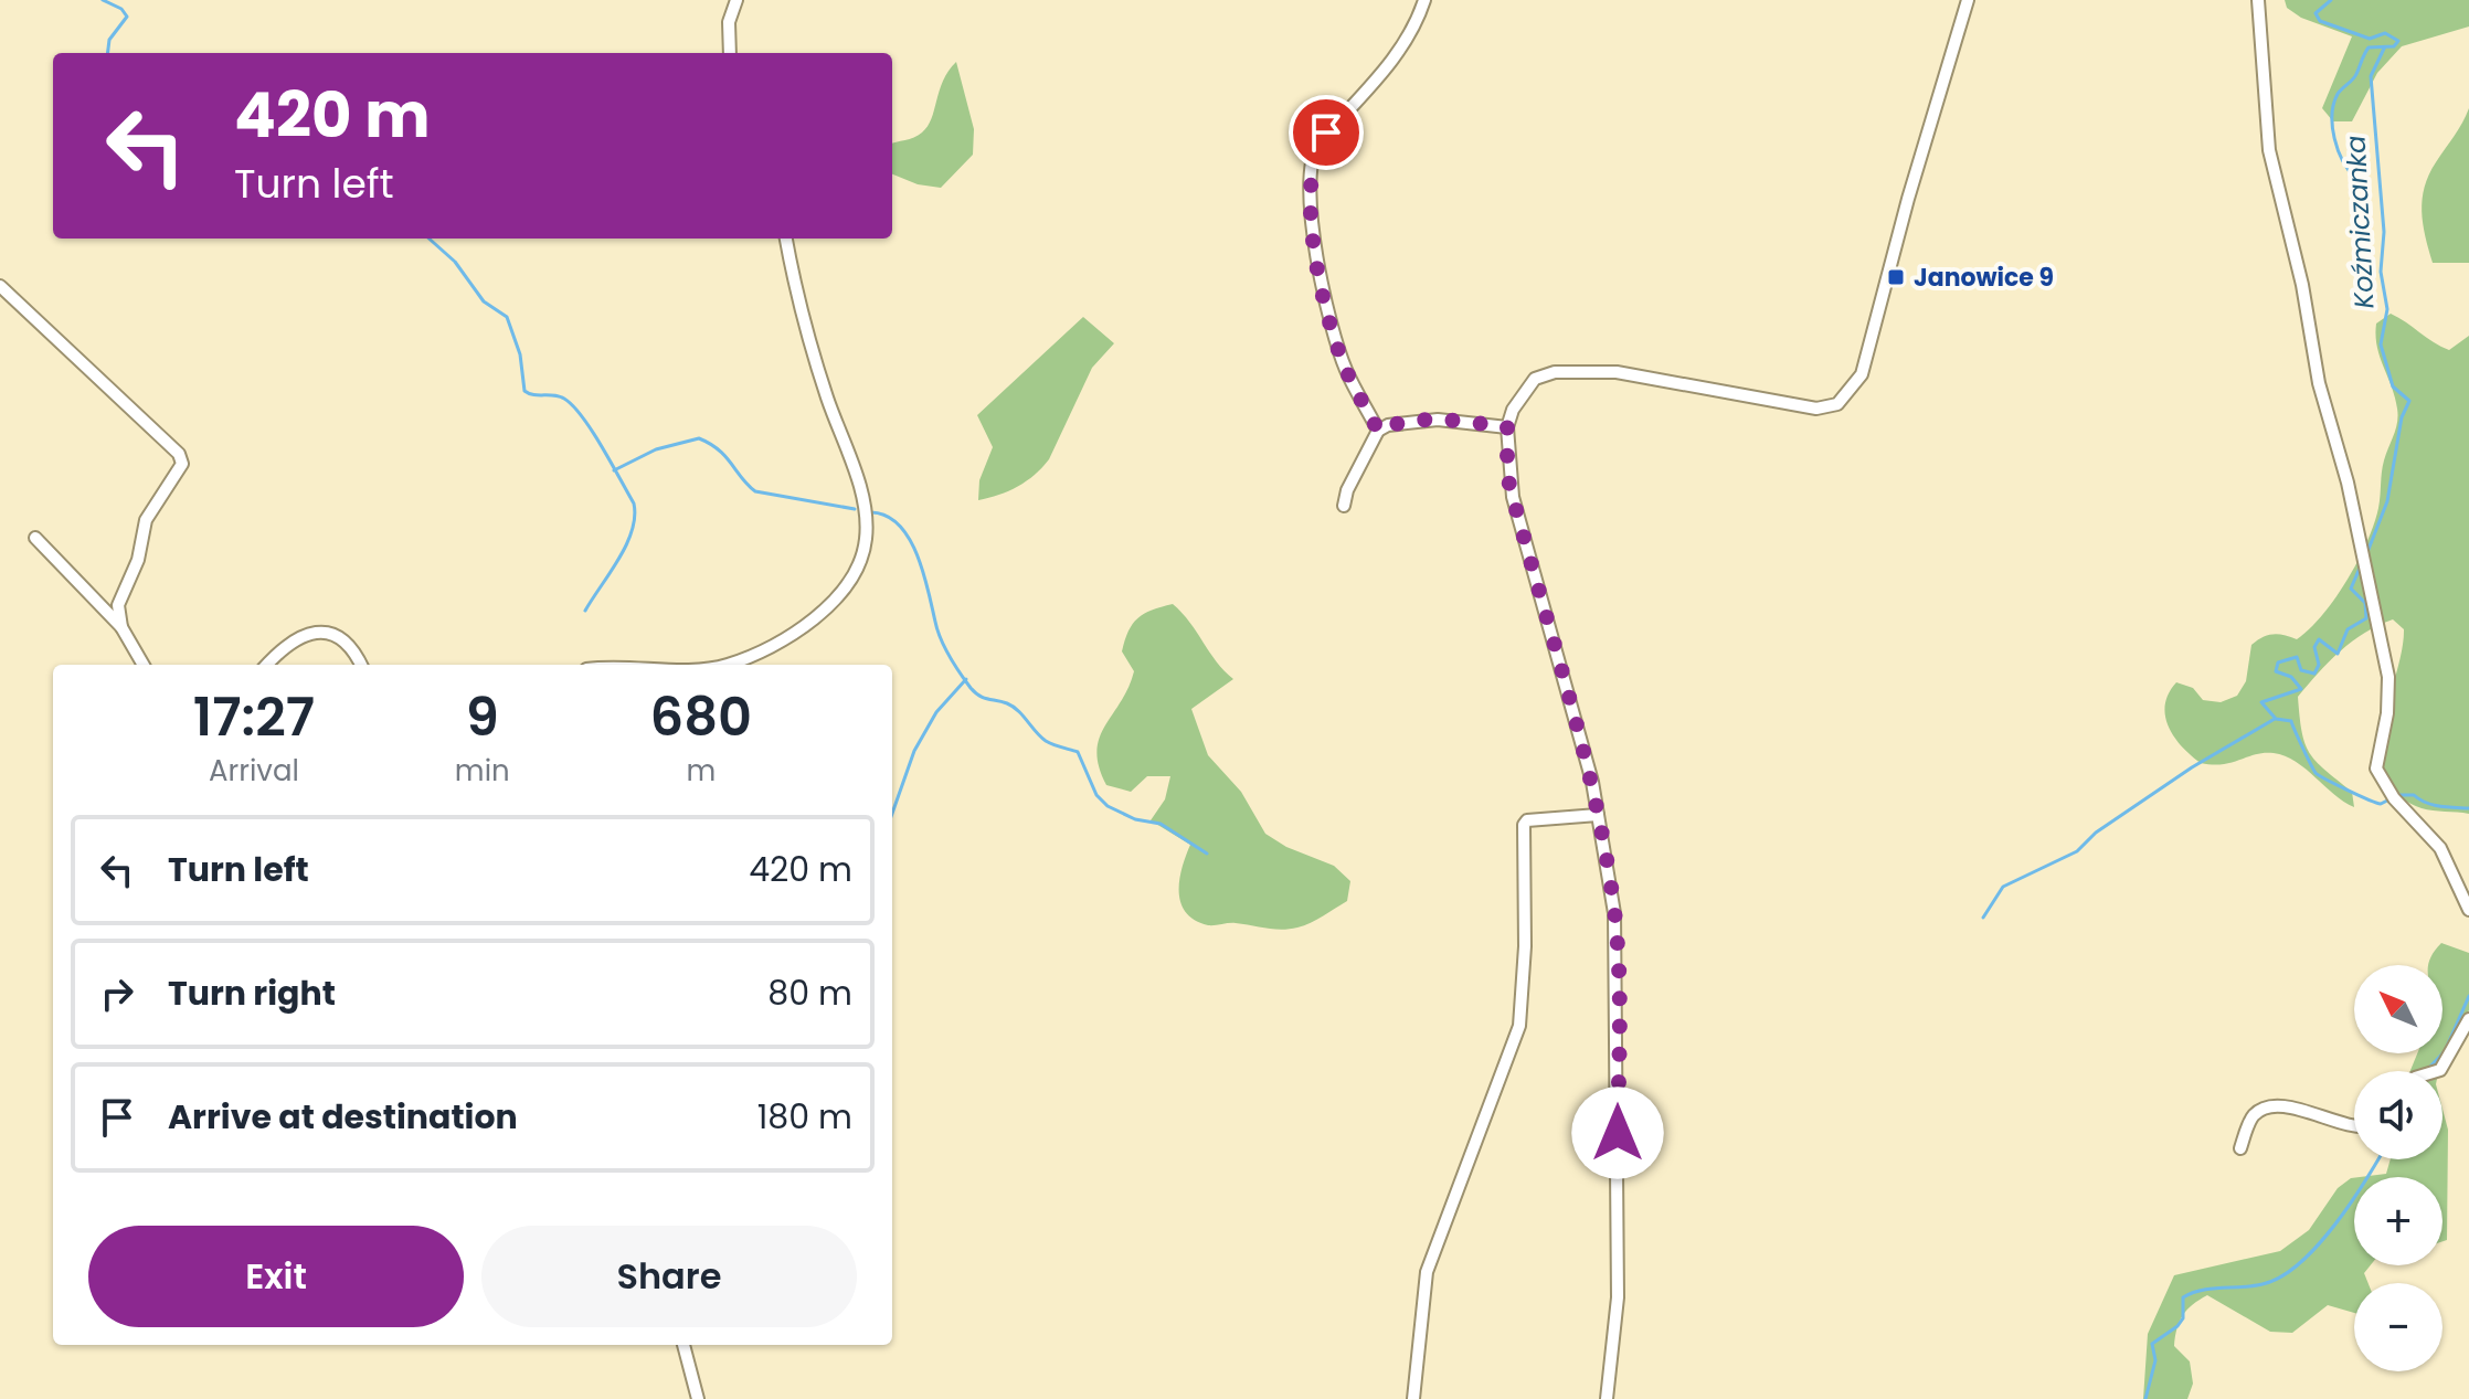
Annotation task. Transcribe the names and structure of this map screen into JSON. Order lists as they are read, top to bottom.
{
  "water": ["Koźmiczanka"],
  "places": {
    "transit": ["Janowice 9"]
  },
  "north": "top left",
  "page": {
    "turn": ["420 m", "Turn left"],
    "eta": [
      "17:27",
      "Arrival",
      "9",
      "min",
      "680",
      "m"
    ],
    "list": [
      {
        "name": "Turn left",
        "value": "420 m"
      },
      {
        "name": "Turn right",
        "value": "80 m"
      },
      {
        "name": "Arrive at destination",
        "value": "180 m"
      }
    ],
    "map_buttons": ["+", "−"],
    "buttons": ["Exit", "Share"]
  }
}
